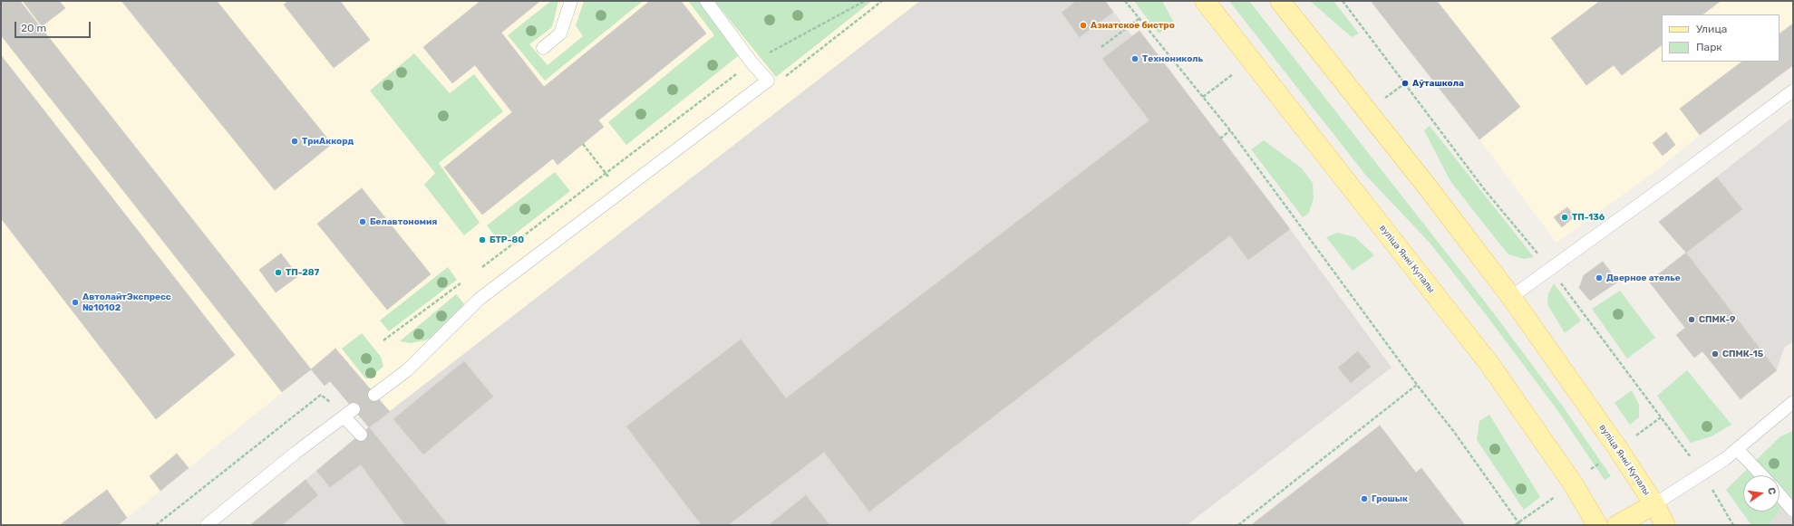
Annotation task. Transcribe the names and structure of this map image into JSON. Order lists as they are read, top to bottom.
{
  "streets": {
    "main road": ["вуліца Янкі Купалы"]
  },
  "places": [
    "Азиатское бистро",
    "Технониколь",
    "Аўташкола",
    "ТриАккорд",
    "ТП-136",
    "Белавтономия",
    "БТР-80",
    "ТП-287",
    "Дверное ателье",
    "АвтолайтЭкспресс №10102",
    "СПМК-9",
    "СПМК-15",
    "Грошык"
  ],
  "legend": ["Улица", "Парк"],
  "scale_bar": "20 m",
  "north": "right"
}
